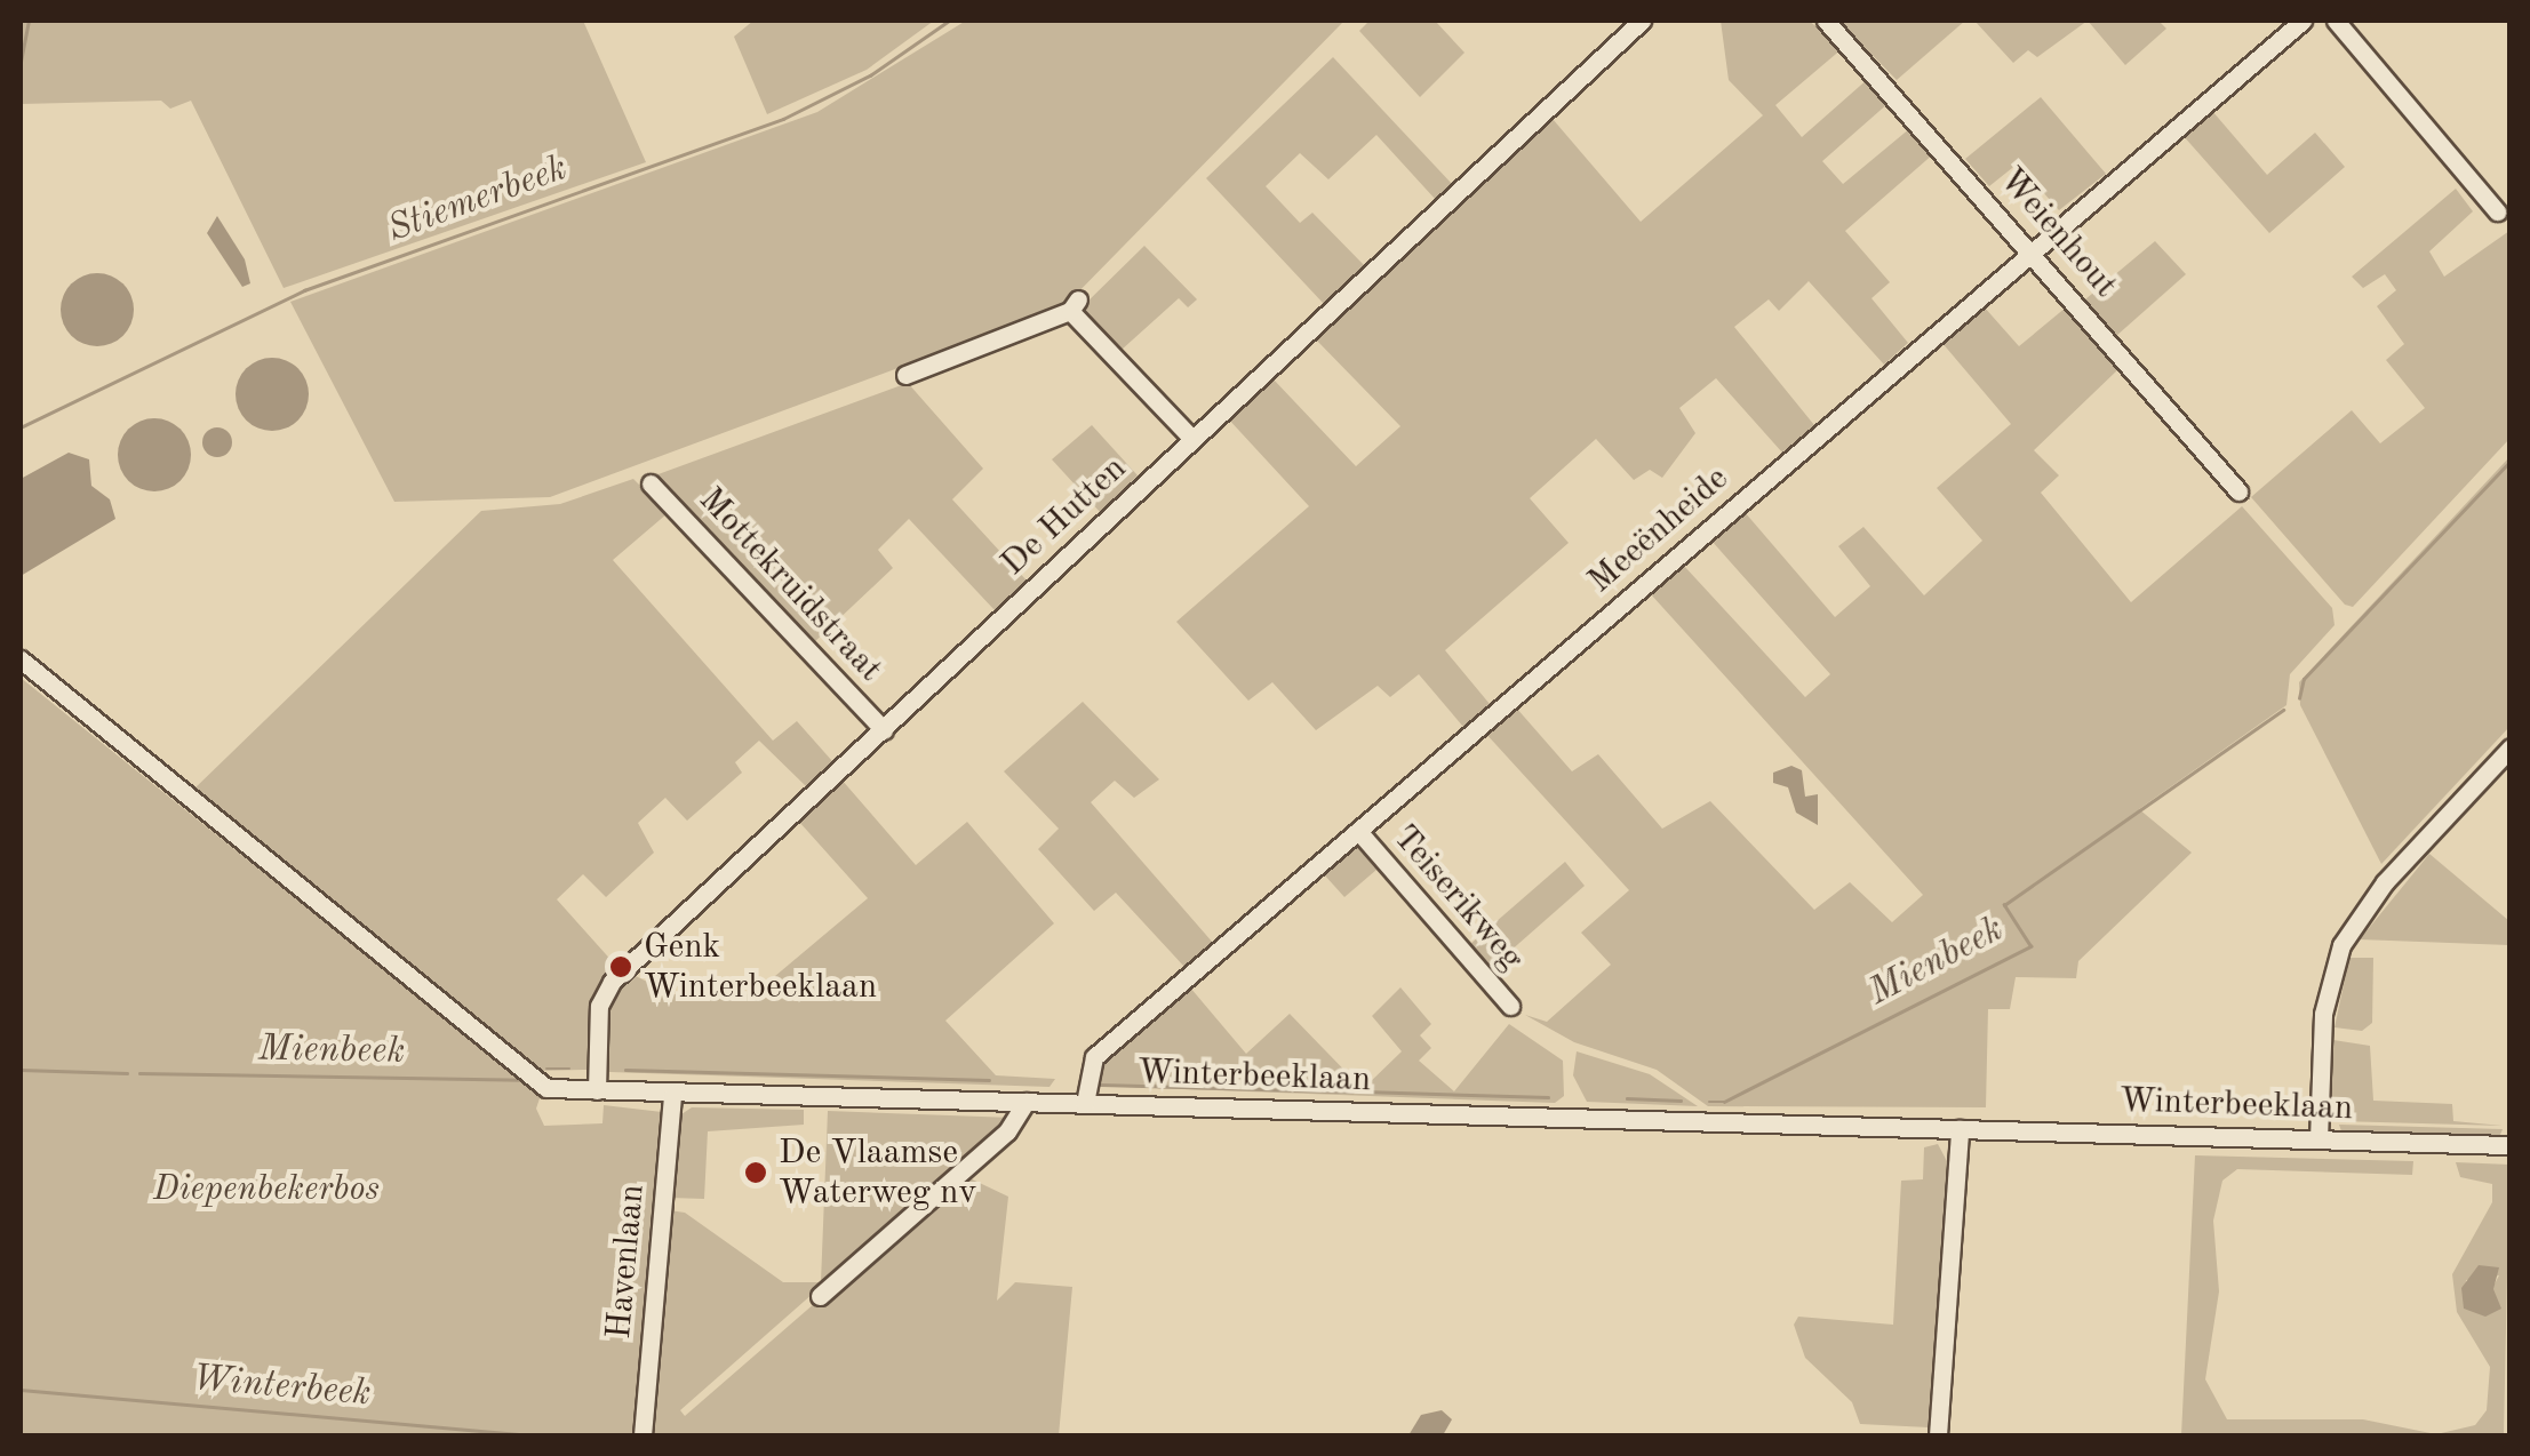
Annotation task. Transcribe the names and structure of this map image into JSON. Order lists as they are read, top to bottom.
{
  "streets": {
    "street": [
      "Weienhout",
      "De Hutten",
      "Meeënheide",
      "Mottekruidstraat",
      "Teiserikweg",
      "Winterbeeklaan",
      "Havenlaan"
    ]
  },
  "crossings": [
    ["Weienhout", "Meeënheide"],
    ["De Hutten", "Mottekruidstraat"],
    ["De Hutten", "Winterbeeklaan"],
    ["Meeënheide", "Teiserikweg"],
    ["Meeënheide", "Winterbeeklaan"],
    ["Winterbeeklaan", "Havenlaan"]
  ],
  "water": ["Stiemerbeek", "Mienbeek", "Winterbeek"],
  "parks": ["Diepenbekerbos"],
  "places": ["Genk Winterbeeklaan", "De Vlaamse Waterweg nv"]
}
